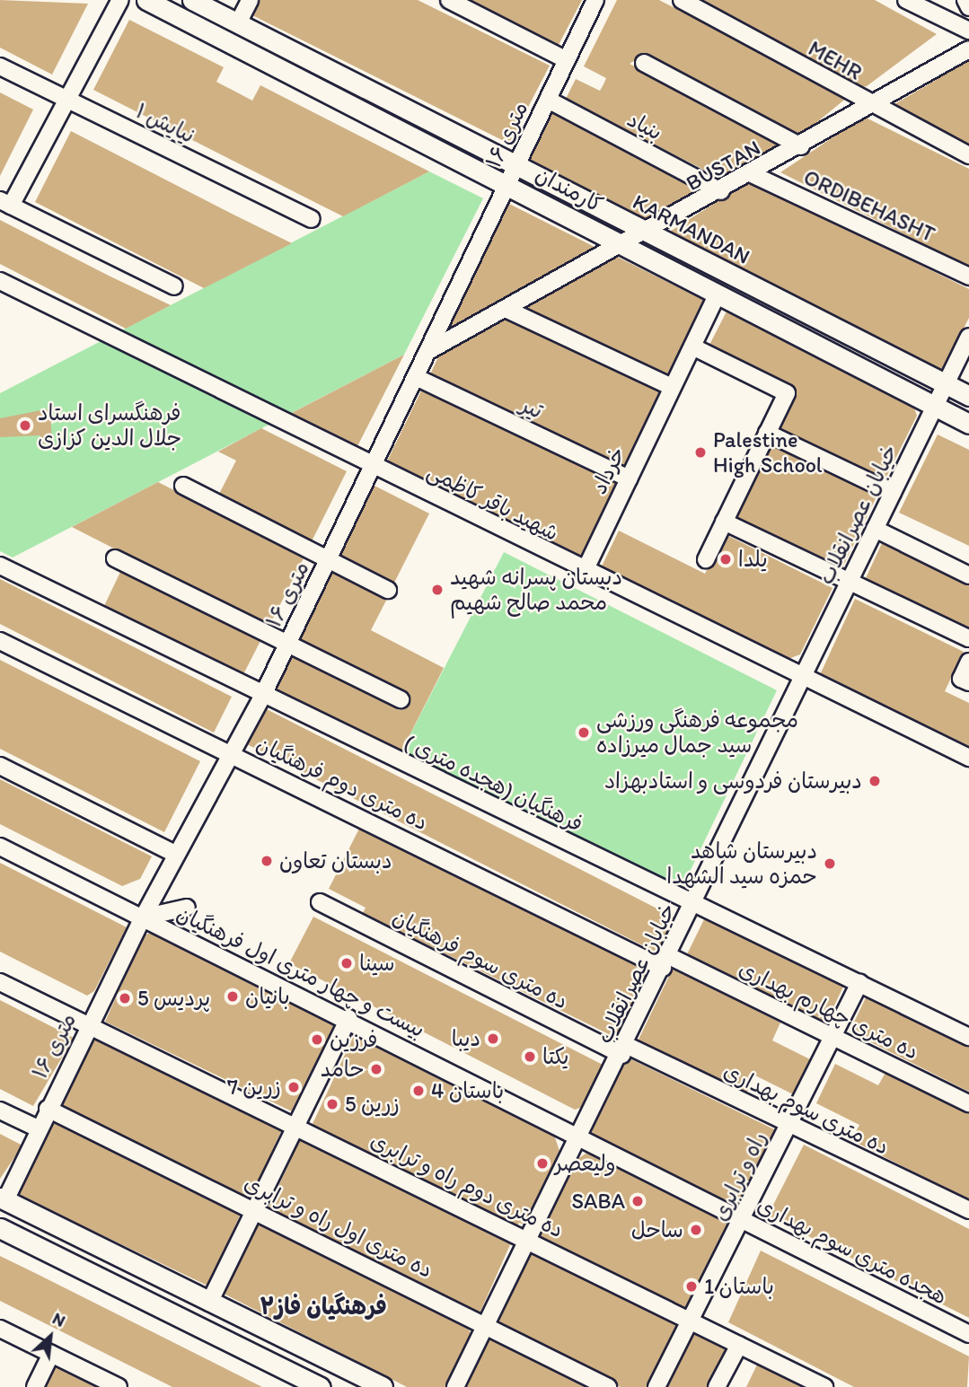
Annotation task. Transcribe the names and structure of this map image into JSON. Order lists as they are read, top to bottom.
{
  "streets": {
    "main road": ["کارمندان", "KARMANDAN"],
    "street": [
      "MEHR",
      "نیایش ۱",
      "بنیاد",
      "۱۶ متری",
      "BUSTAN",
      "ORDIBEHASHT",
      "تیر",
      "خرداد",
      "شهید باقر کاظمی",
      "خیابان عصرانقلاب",
      "ده متری دوم فرهنگیان",
      "فرهنگیان (هجده متری )",
      "ده متری سوم فرهنگیان",
      "بیست و چهار متری اول فرهنگیان",
      "ده متری چهارم بهداری",
      "ده متری سوم بهداری",
      "راه و ترابری",
      "ده متری دوم راه و ترابری",
      "ده متری اول راه و ترابری",
      "هجده متری سوم بهداری"
    ]
  },
  "crossings": [
    ["MEHR", "BUSTAN"],
    ["بنیاد", "۱۶ متری"],
    ["بنیاد", "BUSTAN"],
    ["۱۶ متری", "BUSTAN"],
    ["۱۶ متری", "کارمندان"],
    ["۱۶ متری", "KARMANDAN"],
    ["۱۶ متری", "تیر"],
    ["۱۶ متری", "شهید باقر کاظمی"],
    ["۱۶ متری", "ده متری دوم فرهنگیان"],
    ["۱۶ متری", "فرهنگیان (هجده متری )"],
    ["۱۶ متری", "بیست و چهار متری اول فرهنگیان"],
    ["۱۶ متری", "ده متری دوم راه و ترابری"],
    ["۱۶ متری", "ده متری اول راه و ترابری"],
    ["BUSTAN", "کارمندان"],
    ["BUSTAN", "ORDIBEHASHT"],
    ["BUSTAN", "KARMANDAN"],
    ["کارمندان", "KARMANDAN"],
    ["کارمندان", "خرداد"],
    ["کارمندان", "خیابان عصرانقلاب"],
    ["KARMANDAN", "خیابان عصرانقلاب"],
    ["تیر", "خرداد"],
    ["خرداد", "شهید باقر کاظمی"],
    ["شهید باقر کاظمی", "خیابان عصرانقلاب"],
    ["خیابان عصرانقلاب", "ده متری دوم فرهنگیان"],
    ["خیابان عصرانقلاب", "فرهنگیان (هجده متری )"],
    ["خیابان عصرانقلاب", "ده متری سوم فرهنگیان"],
    ["خیابان عصرانقلاب", "بیست و چهار متری اول فرهنگیان"],
    ["خیابان عصرانقلاب", "ده متری چهارم بهداری"],
    ["خیابان عصرانقلاب", "ده متری سوم بهداری"],
    ["خیابان عصرانقلاب", "ده متری دوم راه و ترابری"],
    ["خیابان عصرانقلاب", "ده متری اول راه و ترابری"],
    ["خیابان عصرانقلاب", "هجده متری سوم بهداری"],
    ["ده متری دوم فرهنگیان", "ده متری چهارم بهداری"],
    ["فرهنگیان (هجده متری )", "راه و ترابری"],
    ["ده متری سوم فرهنگیان", "ده متری سوم بهداری"],
    ["بیست و چهار متری اول فرهنگیان", "هجده متری سوم بهداری"],
    ["ده متری چهارم بهداری", "راه و ترابری"],
    ["ده متری سوم بهداری", "راه و ترابری"],
    ["راه و ترابری", "ده متری دوم راه و ترابری"],
    ["راه و ترابری", "هجده متری سوم بهداری"]
  ],
  "districts": ["فرهنگیان فاز۲"],
  "places": [
    "فرهنگسرای استاد جلال الدین کزازی",
    "Palestine High School",
    "یلدا",
    "دبستان پسرانه شهید محمد صالح شهیم",
    "مجموعه فرهنگی ورزشی سید جمال میرزاده",
    "دبیرستان فردوسی و استادبهزاد",
    "دبستان تعاون",
    "دبیرستان شاهد حمزه سید الشهدا",
    "سینا",
    "بانیان",
    "پردیس 5",
    "دیبا",
    "فرزین",
    "یکتا",
    "حامد",
    "زرین 7",
    "باستان 4",
    "زرین 5",
    "ولیعصر",
    "SABA",
    "ساحل",
    "باستان 1"
  ],
  "north": "top right"
}
